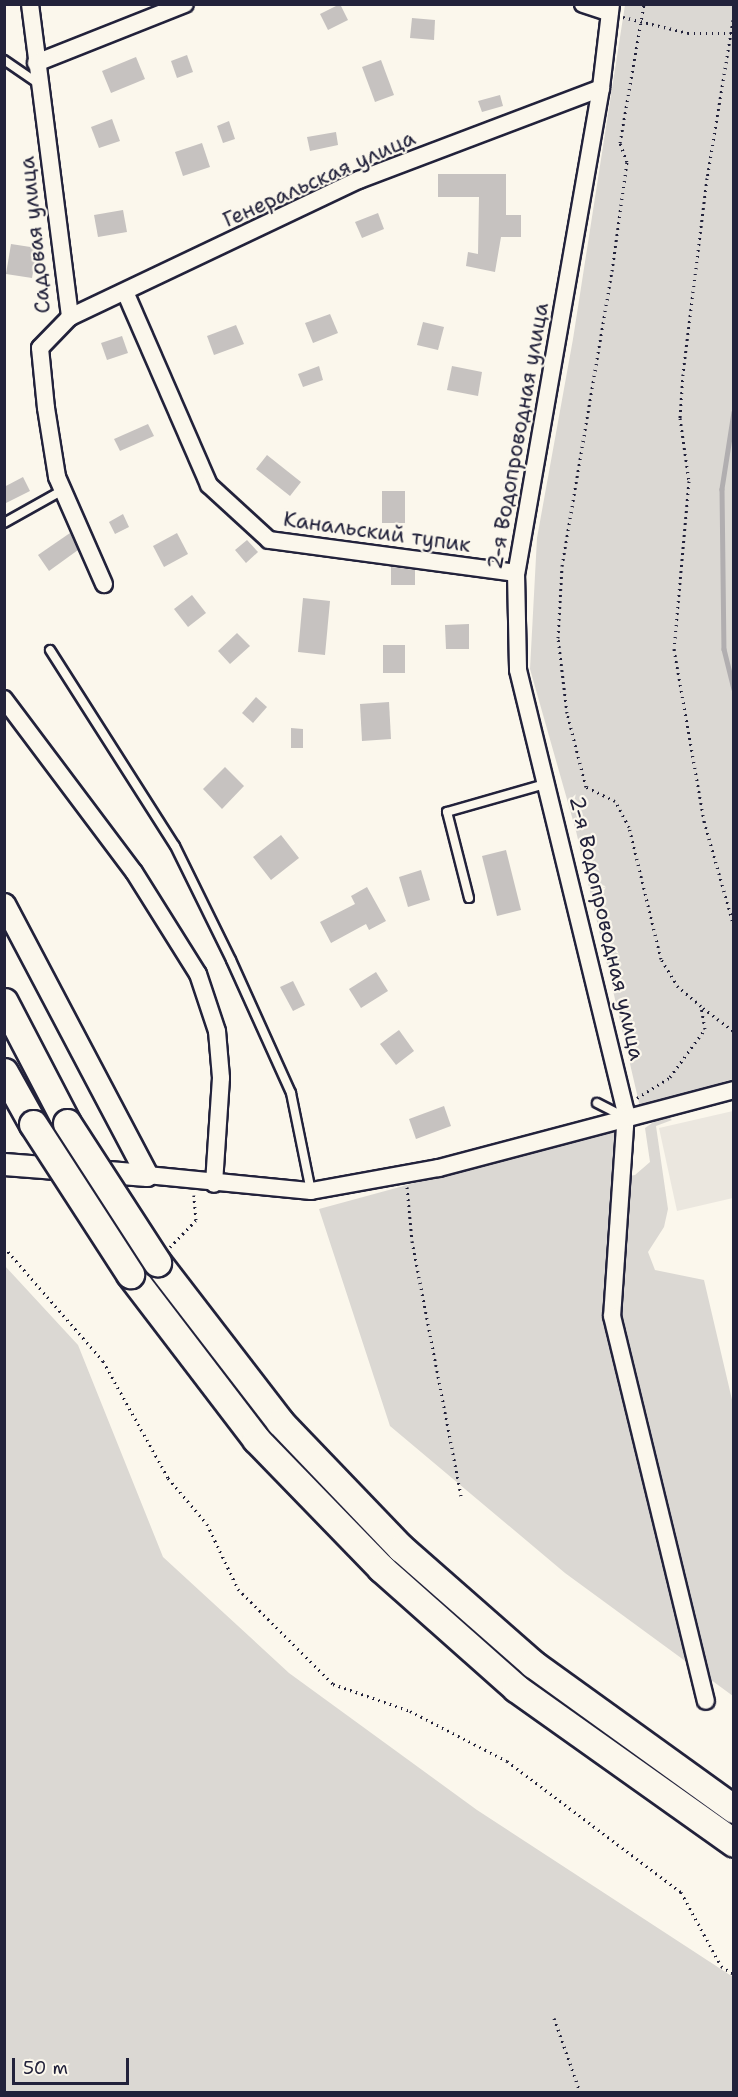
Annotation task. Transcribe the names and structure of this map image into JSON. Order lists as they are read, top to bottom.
{
  "streets": {
    "street": [
      "Генеральская улица",
      "Садовая улица",
      "2-я Водопроводная улица",
      "Канальский тупик"
    ]
  },
  "crossings": [
    ["Генеральская улица", "Садовая улица"],
    ["Генеральская улица", "2-я Водопроводная улица"],
    ["Генеральская улица", "Канальский тупик"],
    ["2-я Водопроводная улица", "Канальский тупик"]
  ],
  "scale_bar": "50 m"
}
